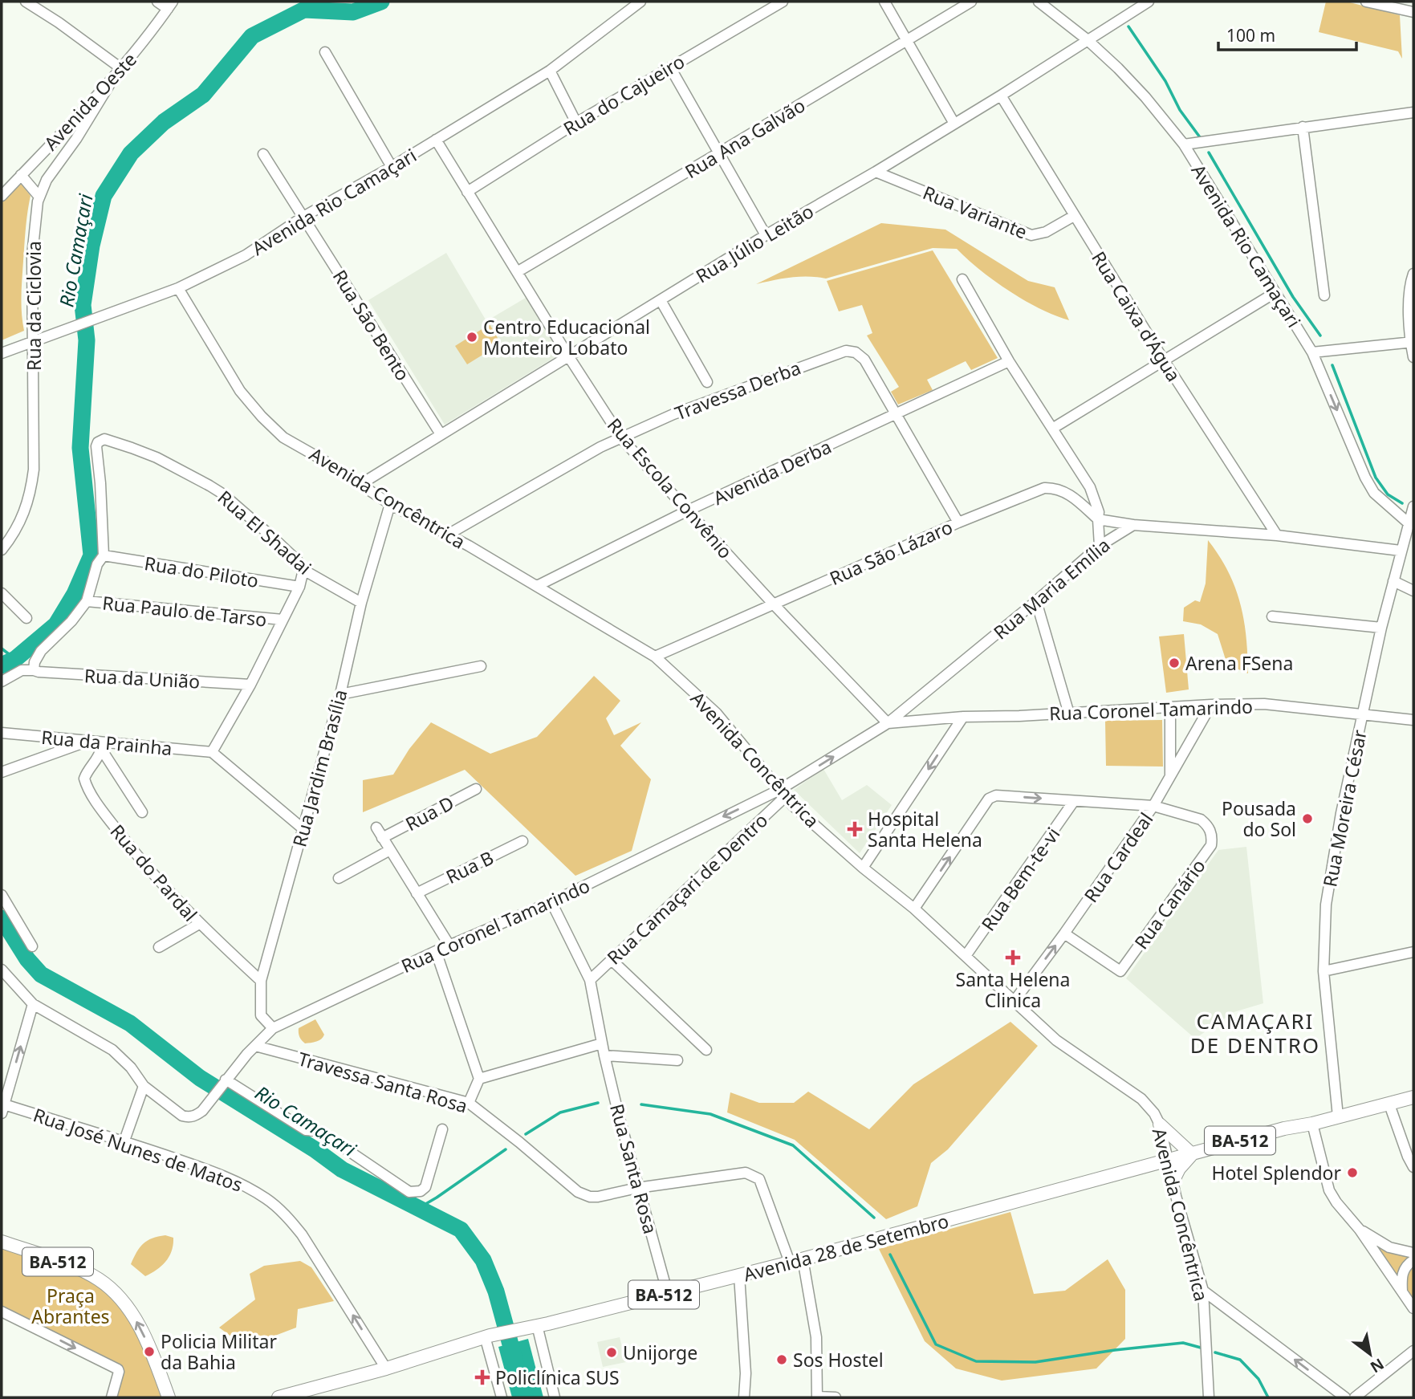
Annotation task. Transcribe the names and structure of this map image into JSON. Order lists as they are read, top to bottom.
{
  "streets": {
    "main road": ["BA-512", "Avenida 28 de Setembro"],
    "street": [
      "Rua do Cajueiro",
      "Avenida Oeste",
      "Rua Ana Galvão",
      "Avenida Rio Camaçari",
      "Rua Variante",
      "Rua Júlio Leitão",
      "Rua da Ciclovia",
      "Rua Caixa d'Água",
      "Rua São Bento",
      "Travessa Derba",
      "Avenida Derba",
      "Rua Escola Convênio",
      "Avenida Concêntrica",
      "Rua El Shadai",
      "Rua São Lázaro",
      "Rua do Piloto",
      "Rua Maria Emília",
      "Rua Paulo de Tarso",
      "Rua da União",
      "Rua Coronel Tamarindo",
      "Rua da Prainha",
      "Rua Jardim Brasília",
      "Rua Moreira César",
      "Rua D",
      "Rua Cardeal",
      "Rua B",
      "Rua do Pardal",
      "Rua Bem-te-vi",
      "Rua Camaçari de Dentro",
      "Rua Canário",
      "Travessa Santa Rosa",
      "Rua José Nunes de Matos",
      "Rua Santa Rosa"
    ]
  },
  "crossings": [
    ["Rua do Cajueiro", "Rua Escola Convênio"],
    ["Avenida Oeste", "Rua da Ciclovia"],
    ["Rua Ana Galvão", "Rua Escola Convênio"],
    ["Avenida Rio Camaçari", "Rua Júlio Leitão"],
    ["Avenida Rio Camaçari", "Rua da Ciclovia"],
    ["Avenida Rio Camaçari", "Rua São Bento"],
    ["Avenida Rio Camaçari", "Rua Escola Convênio"],
    ["Avenida Rio Camaçari", "Avenida Concêntrica"],
    ["Avenida Rio Camaçari", "Rua Moreira César"],
    ["Rua Variante", "Rua Júlio Leitão"],
    ["Rua Variante", "Rua Caixa d'Água"],
    ["Rua Júlio Leitão", "Rua Caixa d'Água"],
    ["Rua Júlio Leitão", "Rua São Bento"],
    ["Rua Júlio Leitão", "Rua Escola Convênio"],
    ["Rua Júlio Leitão", "Avenida Concêntrica"],
    ["Travessa Derba", "Avenida Derba"],
    ["Travessa Derba", "Rua Escola Convênio"],
    ["Travessa Derba", "Avenida Concêntrica"],
    ["Travessa Derba", "Rua São Lázaro"],
    ["Avenida Derba", "Rua Escola Convênio"],
    ["Avenida Derba", "Avenida Concêntrica"],
    ["Rua Escola Convênio", "Rua São Lázaro"],
    ["Rua Escola Convênio", "Rua Maria Emília"],
    ["Rua Escola Convênio", "Rua Coronel Tamarindo"],
    ["Avenida Concêntrica", "Rua São Lázaro"],
    ["Avenida Concêntrica", "Rua Maria Emília"],
    ["Avenida Concêntrica", "Rua Coronel Tamarindo"],
    ["Avenida Concêntrica", "Rua Jardim Brasília"],
    ["Avenida Concêntrica", "Rua Cardeal"],
    ["Avenida Concêntrica", "Rua Bem-te-vi"],
    ["Avenida Concêntrica", "Rua Camaçari de Dentro"],
    ["Avenida Concêntrica", "Avenida 28 de Setembro"],
    ["Rua El Shadai", "Rua do Piloto"],
    ["Rua El Shadai", "Rua Jardim Brasília"],
    ["Rua Maria Emília", "Rua Coronel Tamarindo"],
    ["Rua Maria Emília", "Rua Camaçari de Dentro"],
    ["Rua Coronel Tamarindo", "Rua Jardim Brasília"],
    ["Rua Coronel Tamarindo", "Rua Moreira César"],
    ["Rua Coronel Tamarindo", "Rua Cardeal"],
    ["Rua Coronel Tamarindo", "Rua Camaçari de Dentro"],
    ["Rua Coronel Tamarindo", "Travessa Santa Rosa"],
    ["Rua Coronel Tamarindo", "Rua Santa Rosa"],
    ["Rua da Prainha", "Rua do Pardal"],
    ["Rua Jardim Brasília", "Rua do Pardal"],
    ["Rua Moreira César", "Avenida 28 de Setembro"],
    ["Rua Cardeal", "Rua Canário"],
    ["Rua Camaçari de Dentro", "Rua Santa Rosa"],
    ["Travessa Santa Rosa", "Rua Santa Rosa"],
    ["Travessa Santa Rosa", "Avenida 28 de Setembro"],
    ["Rua José Nunes de Matos", "Avenida 28 de Setembro"],
    ["Rua Santa Rosa", "Avenida 28 de Setembro"]
  ],
  "one_way": ["Rua José Nunes de Matos"],
  "districts": ["CAMAÇARI DE DENTRO"],
  "water": ["Rio Camaçari"],
  "parks": ["Praça Abrantes"],
  "places": {
    "other": [
      "Centro Educacional Monteiro Lobato",
      "Arena FSena",
      "Pousada do Sol",
      "Hotel Splendor",
      "Policia Militar da Bahia",
      "Unijorge",
      "Sos Hostel"
    ],
    "health": ["Hospital Santa Helena", "Santa Helena Clinica", "Policlínica SUS"]
  },
  "scale_bar": "100 m",
  "north": "bottom right"
}
